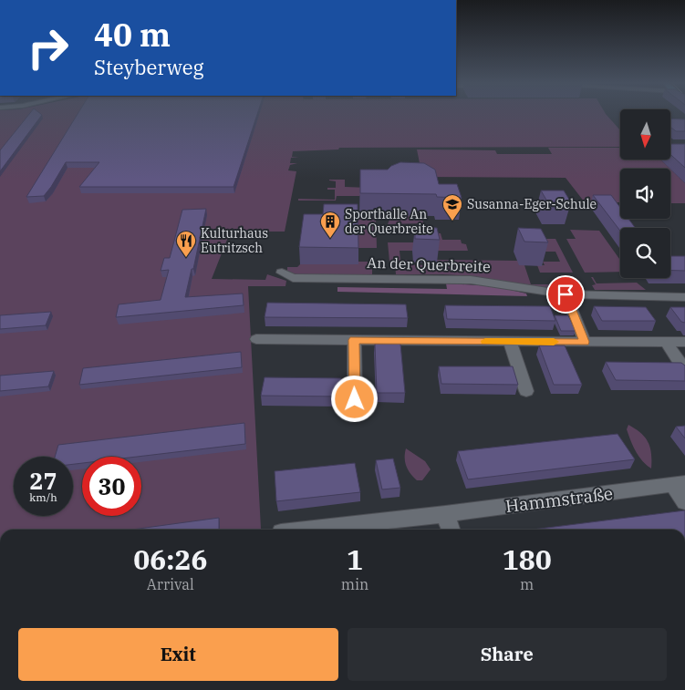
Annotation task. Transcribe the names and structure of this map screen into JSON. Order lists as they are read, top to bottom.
{
  "streets": {
    "street": ["An der Querbreite", "Hammstraße"]
  },
  "places": {
    "school or university": ["Susanna-Eger-Schule"],
    "building": ["Sporthalle An der Querbreite"],
    "restaurant": ["Kulturhaus Eutritzsch"]
  },
  "north": "bottom",
  "page": {
    "turn": ["40 m", "Steyberweg"],
    "speed": "27 km/h",
    "limit": "30",
    "eta": [
      "06:26",
      "Arrival",
      "1",
      "min",
      "180",
      "m"
    ],
    "buttons": ["Exit", "Share"]
  }
}
